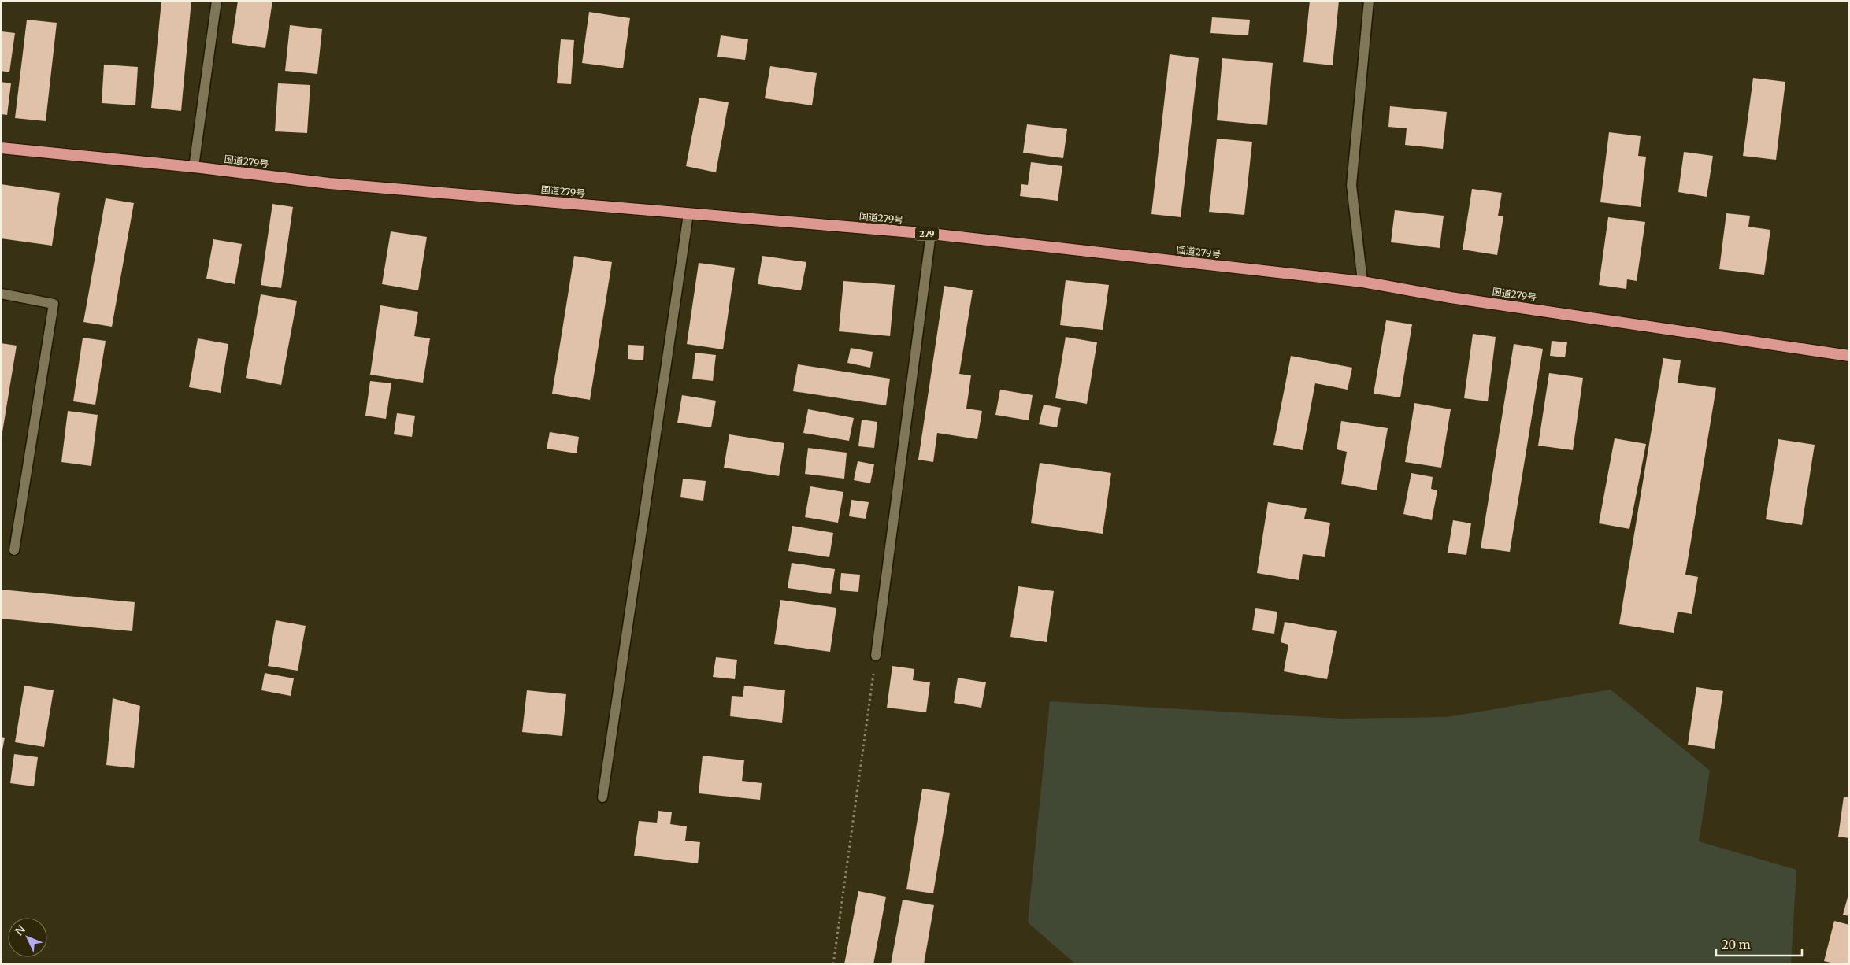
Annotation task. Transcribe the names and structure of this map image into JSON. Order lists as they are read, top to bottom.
{
  "streets": {
    "highway": ["国道279号", "279"]
  },
  "scale_bar": "20 m",
  "north": "top left"
}
